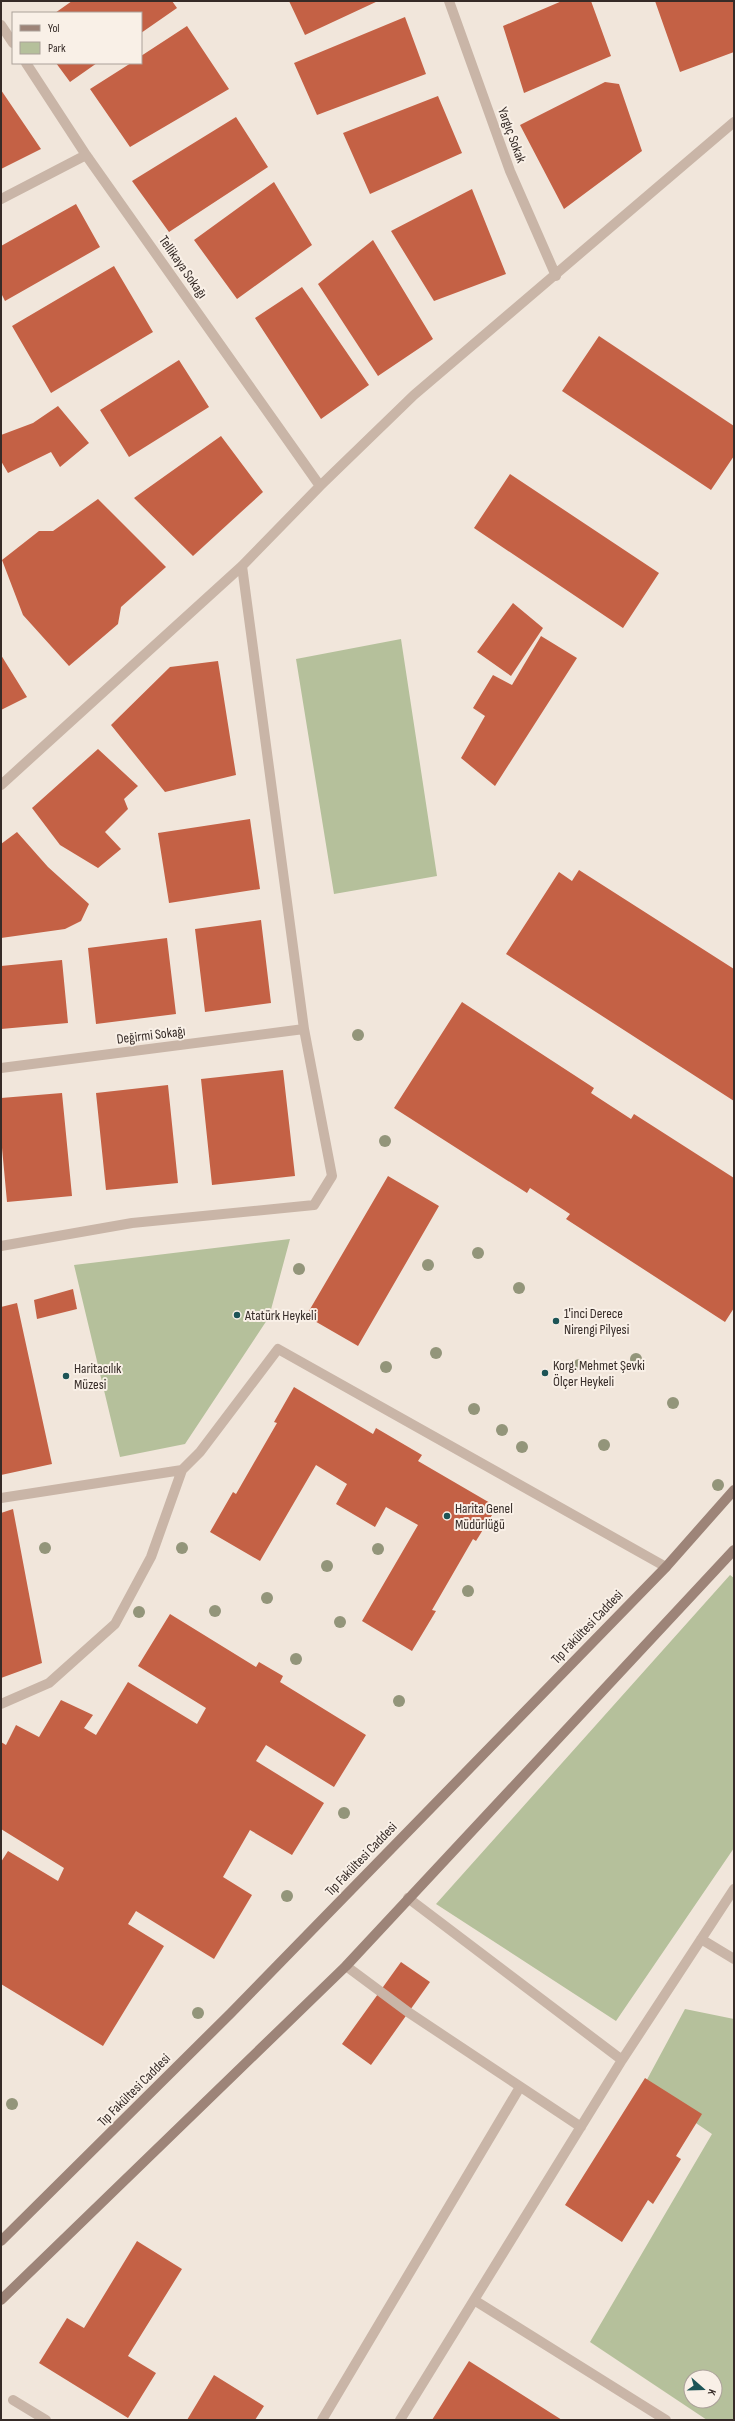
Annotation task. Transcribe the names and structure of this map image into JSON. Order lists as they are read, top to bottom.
{
  "streets": {
    "main road": ["Tıp Fakültesi Caddesi"],
    "street": ["Yargıç Sokak", "Değirmi Sokağı"]
  },
  "places": [
    "Atatürk Heykeli",
    "1'inci Derece Nirengi Pilyesi",
    "Korg. Mehmet Şevki Ölçer Heykeli",
    "Haritacılık Müzesi",
    "Harita Genel Müdürlüğü"
  ],
  "legend": ["Yol", "Park"],
  "north": "right"
}
